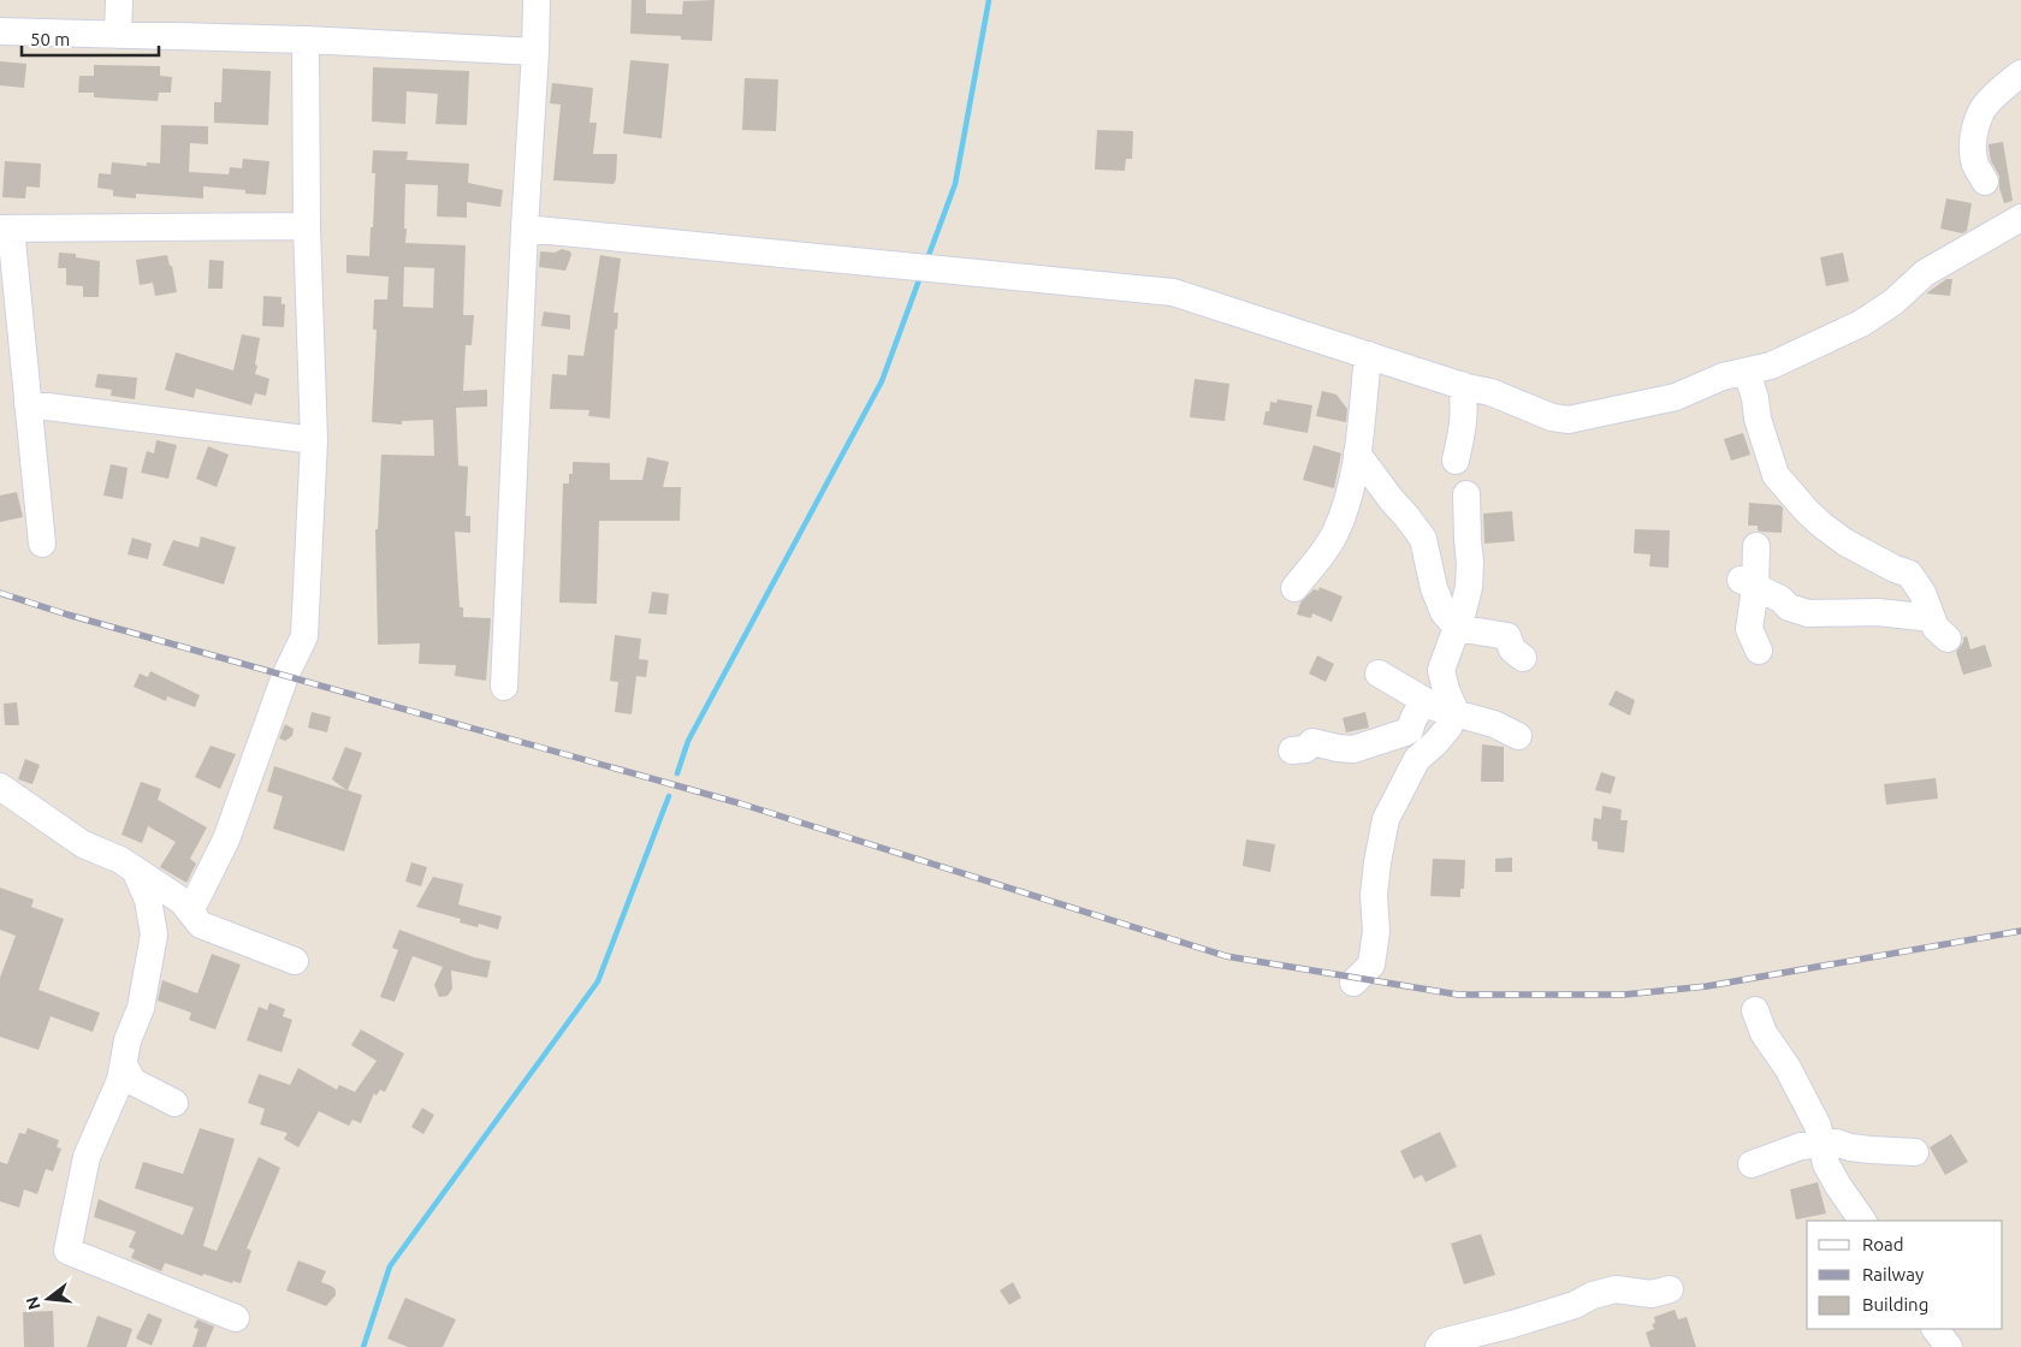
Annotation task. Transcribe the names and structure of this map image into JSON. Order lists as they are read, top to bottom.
{
  "legend": ["Road", "Railway", "Building"],
  "scale_bar": "50 m",
  "north": "left"
}
